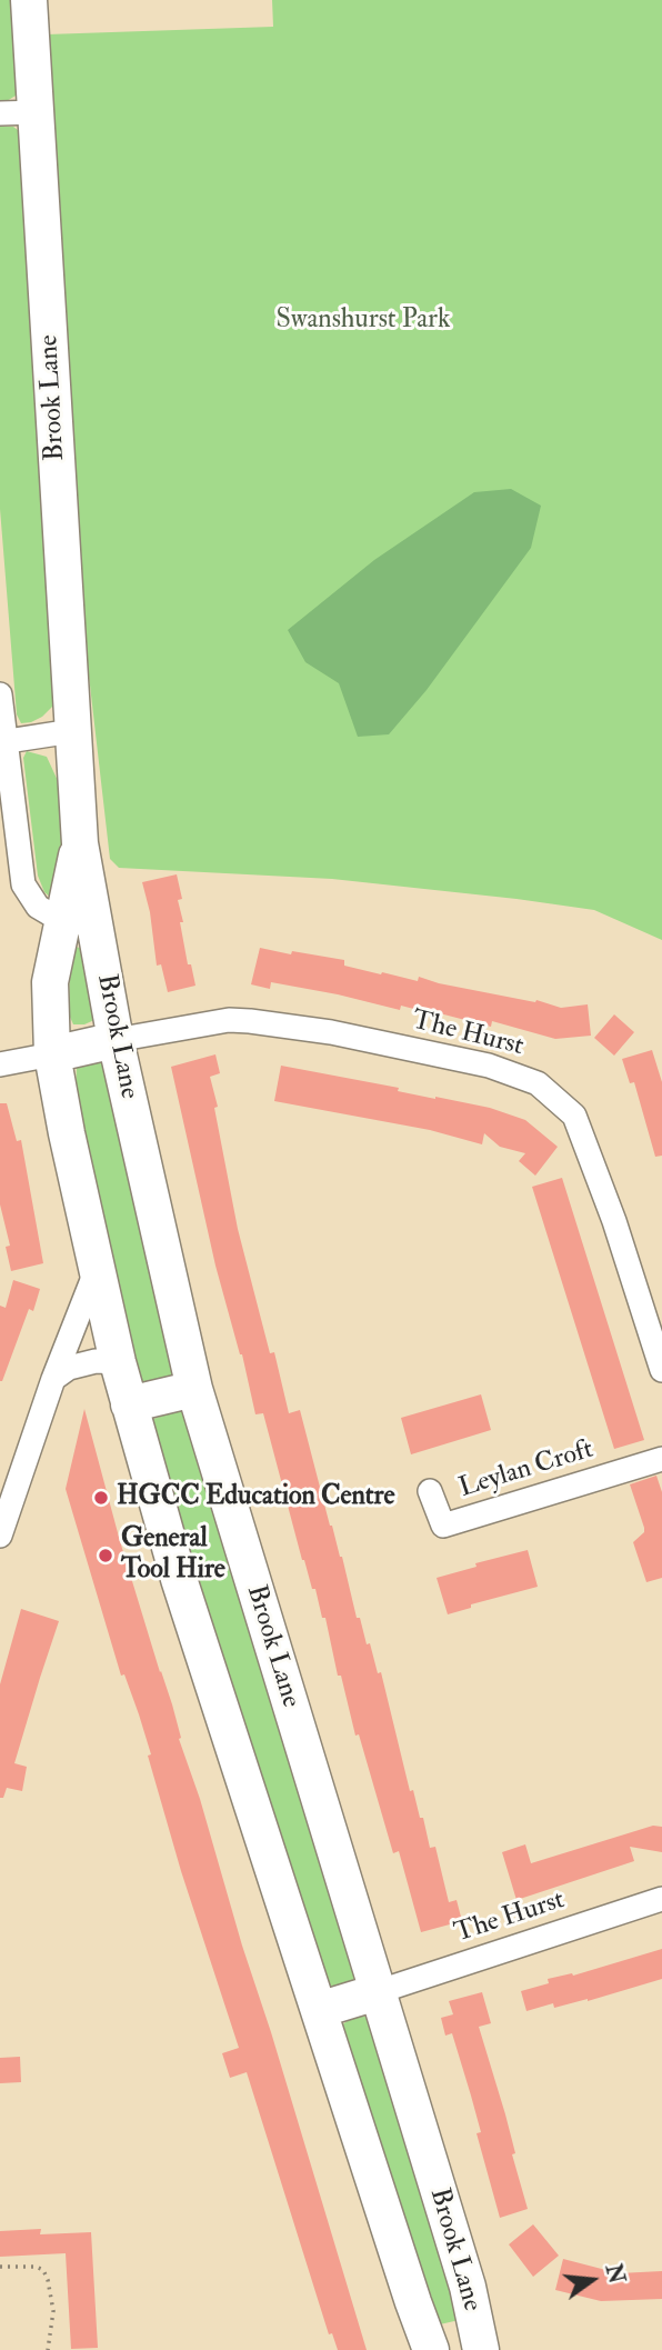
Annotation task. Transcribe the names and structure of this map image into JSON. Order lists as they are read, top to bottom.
{
  "streets": {
    "main road": ["Brook Lane"],
    "street": ["The Hurst", "Leylan Croft"]
  },
  "crossings": [
    ["Brook Lane", "The Hurst"]
  ],
  "parks": ["Swanshurst Park"],
  "places": ["HGCC Education Centre", "General Tool Hire"],
  "north": "right"
}
